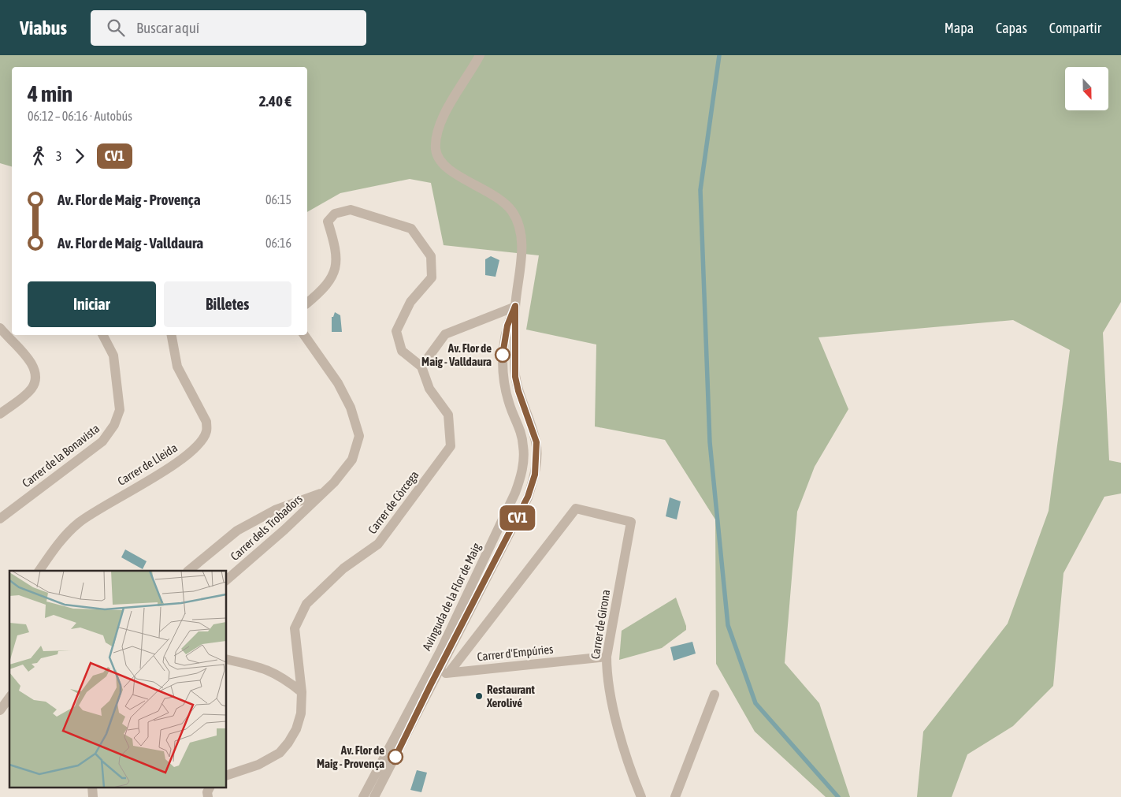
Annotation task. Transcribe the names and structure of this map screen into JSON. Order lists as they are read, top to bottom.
{
  "streets": {
    "street": [
      "Carrer de la Bonavista",
      "Carrer de Lleida",
      "Carrer de Còrcega",
      "Carrer dels Trobadors",
      "Avinguda de la Flor de Maig",
      "Carrer de Girona",
      "Carrer d'Empúries"
    ]
  },
  "crossings": [
    ["Avinguda de la Flor de Maig", "Carrer d'Empúries"],
    ["Carrer de Girona", "Carrer d'Empúries"]
  ],
  "places": ["Av. Flor de Maig - Valldaura", "Restaurant Xerolivé", "Av. Flor de Maig - Provença"],
  "lines": ["bus line CV1"],
  "north": "bottom",
  "page": {
    "header": "Viabus",
    "search": "Buscar aquí",
    "nav": ["Mapa", "Capas", "Compartir"],
    "on_map": "CV1",
    "heading": ["4 min", "06:12 – 06:16 · Autobús", "2.40 €"],
    "legs": ["3", "CV1"],
    "list": [
      {
        "name": "Av. Flor de Maig - Provença",
        "value": "06:15"
      },
      {
        "name": "Av. Flor de Maig - Valldaura",
        "value": "06:16"
      }
    ],
    "buttons": ["Iniciar", "Billetes"]
  }
}
